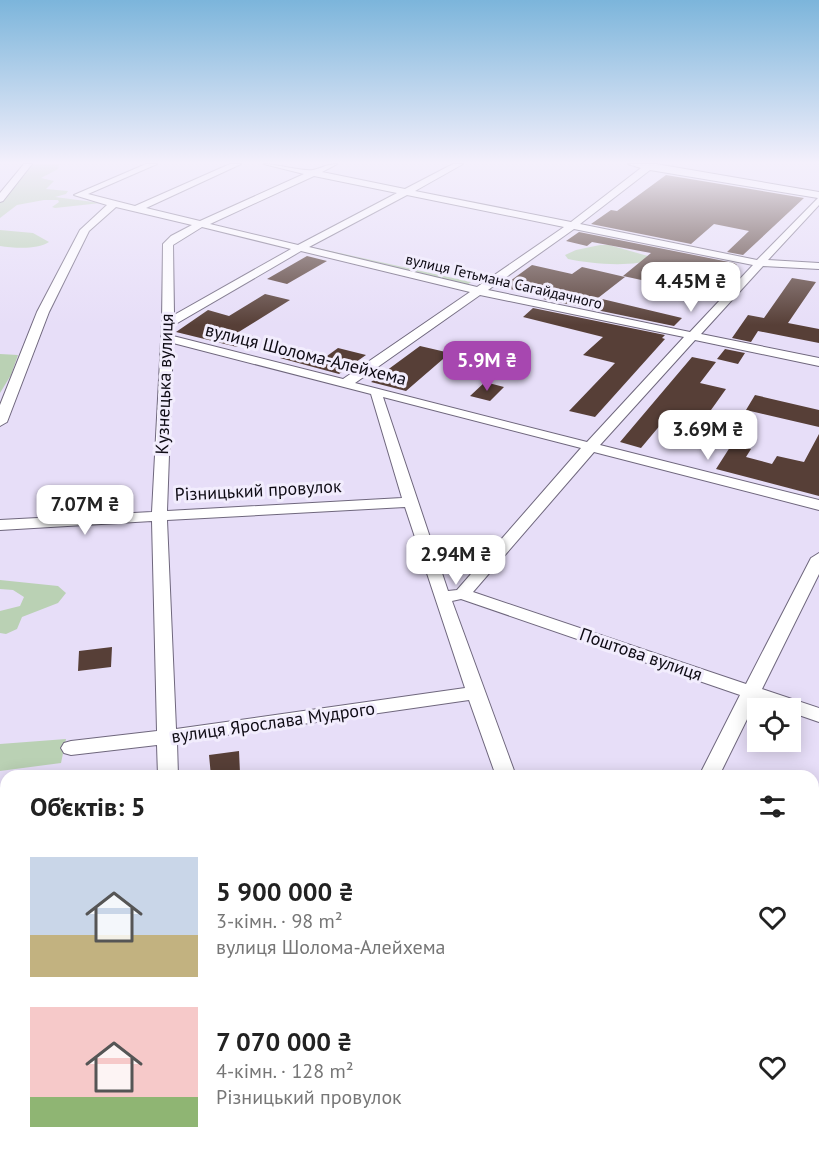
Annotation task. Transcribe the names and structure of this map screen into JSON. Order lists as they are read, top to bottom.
{
  "streets": {
    "street": [
      "вулиця Гетьмана Сагайдачного",
      "вулиця Шолома-Алейхема",
      "Кузнецька вулиця",
      "Різницький провулок",
      "Поштова вулиця",
      "вулиця Ярослава Мудрого"
    ]
  },
  "crossings": [
    ["вулиця Гетьмана Сагайдачного", "Кузнецька вулиця"],
    ["вулиця Шолома-Алейхема", "Кузнецька вулиця"],
    ["Кузнецька вулиця", "Різницький провулок"],
    ["Кузнецька вулиця", "вулиця Ярослава Мудрого"]
  ],
  "page": {
    "price": [
      "4.45M ₴",
      "5.9M ₴",
      "3.69M ₴",
      "7.07M ₴",
      "2.94M ₴"
    ],
    "heading": "Об’єктів: 5",
    "list": [
      {
        "name": "5 900 000 ₴",
        "note": "3-кімн. · 98 m² · вулиця Шолома-Алейхема"
      },
      {
        "name": "7 070 000 ₴",
        "note": "4-кімн. · 128 m² · Різницький провулок"
      }
    ]
  }
}
